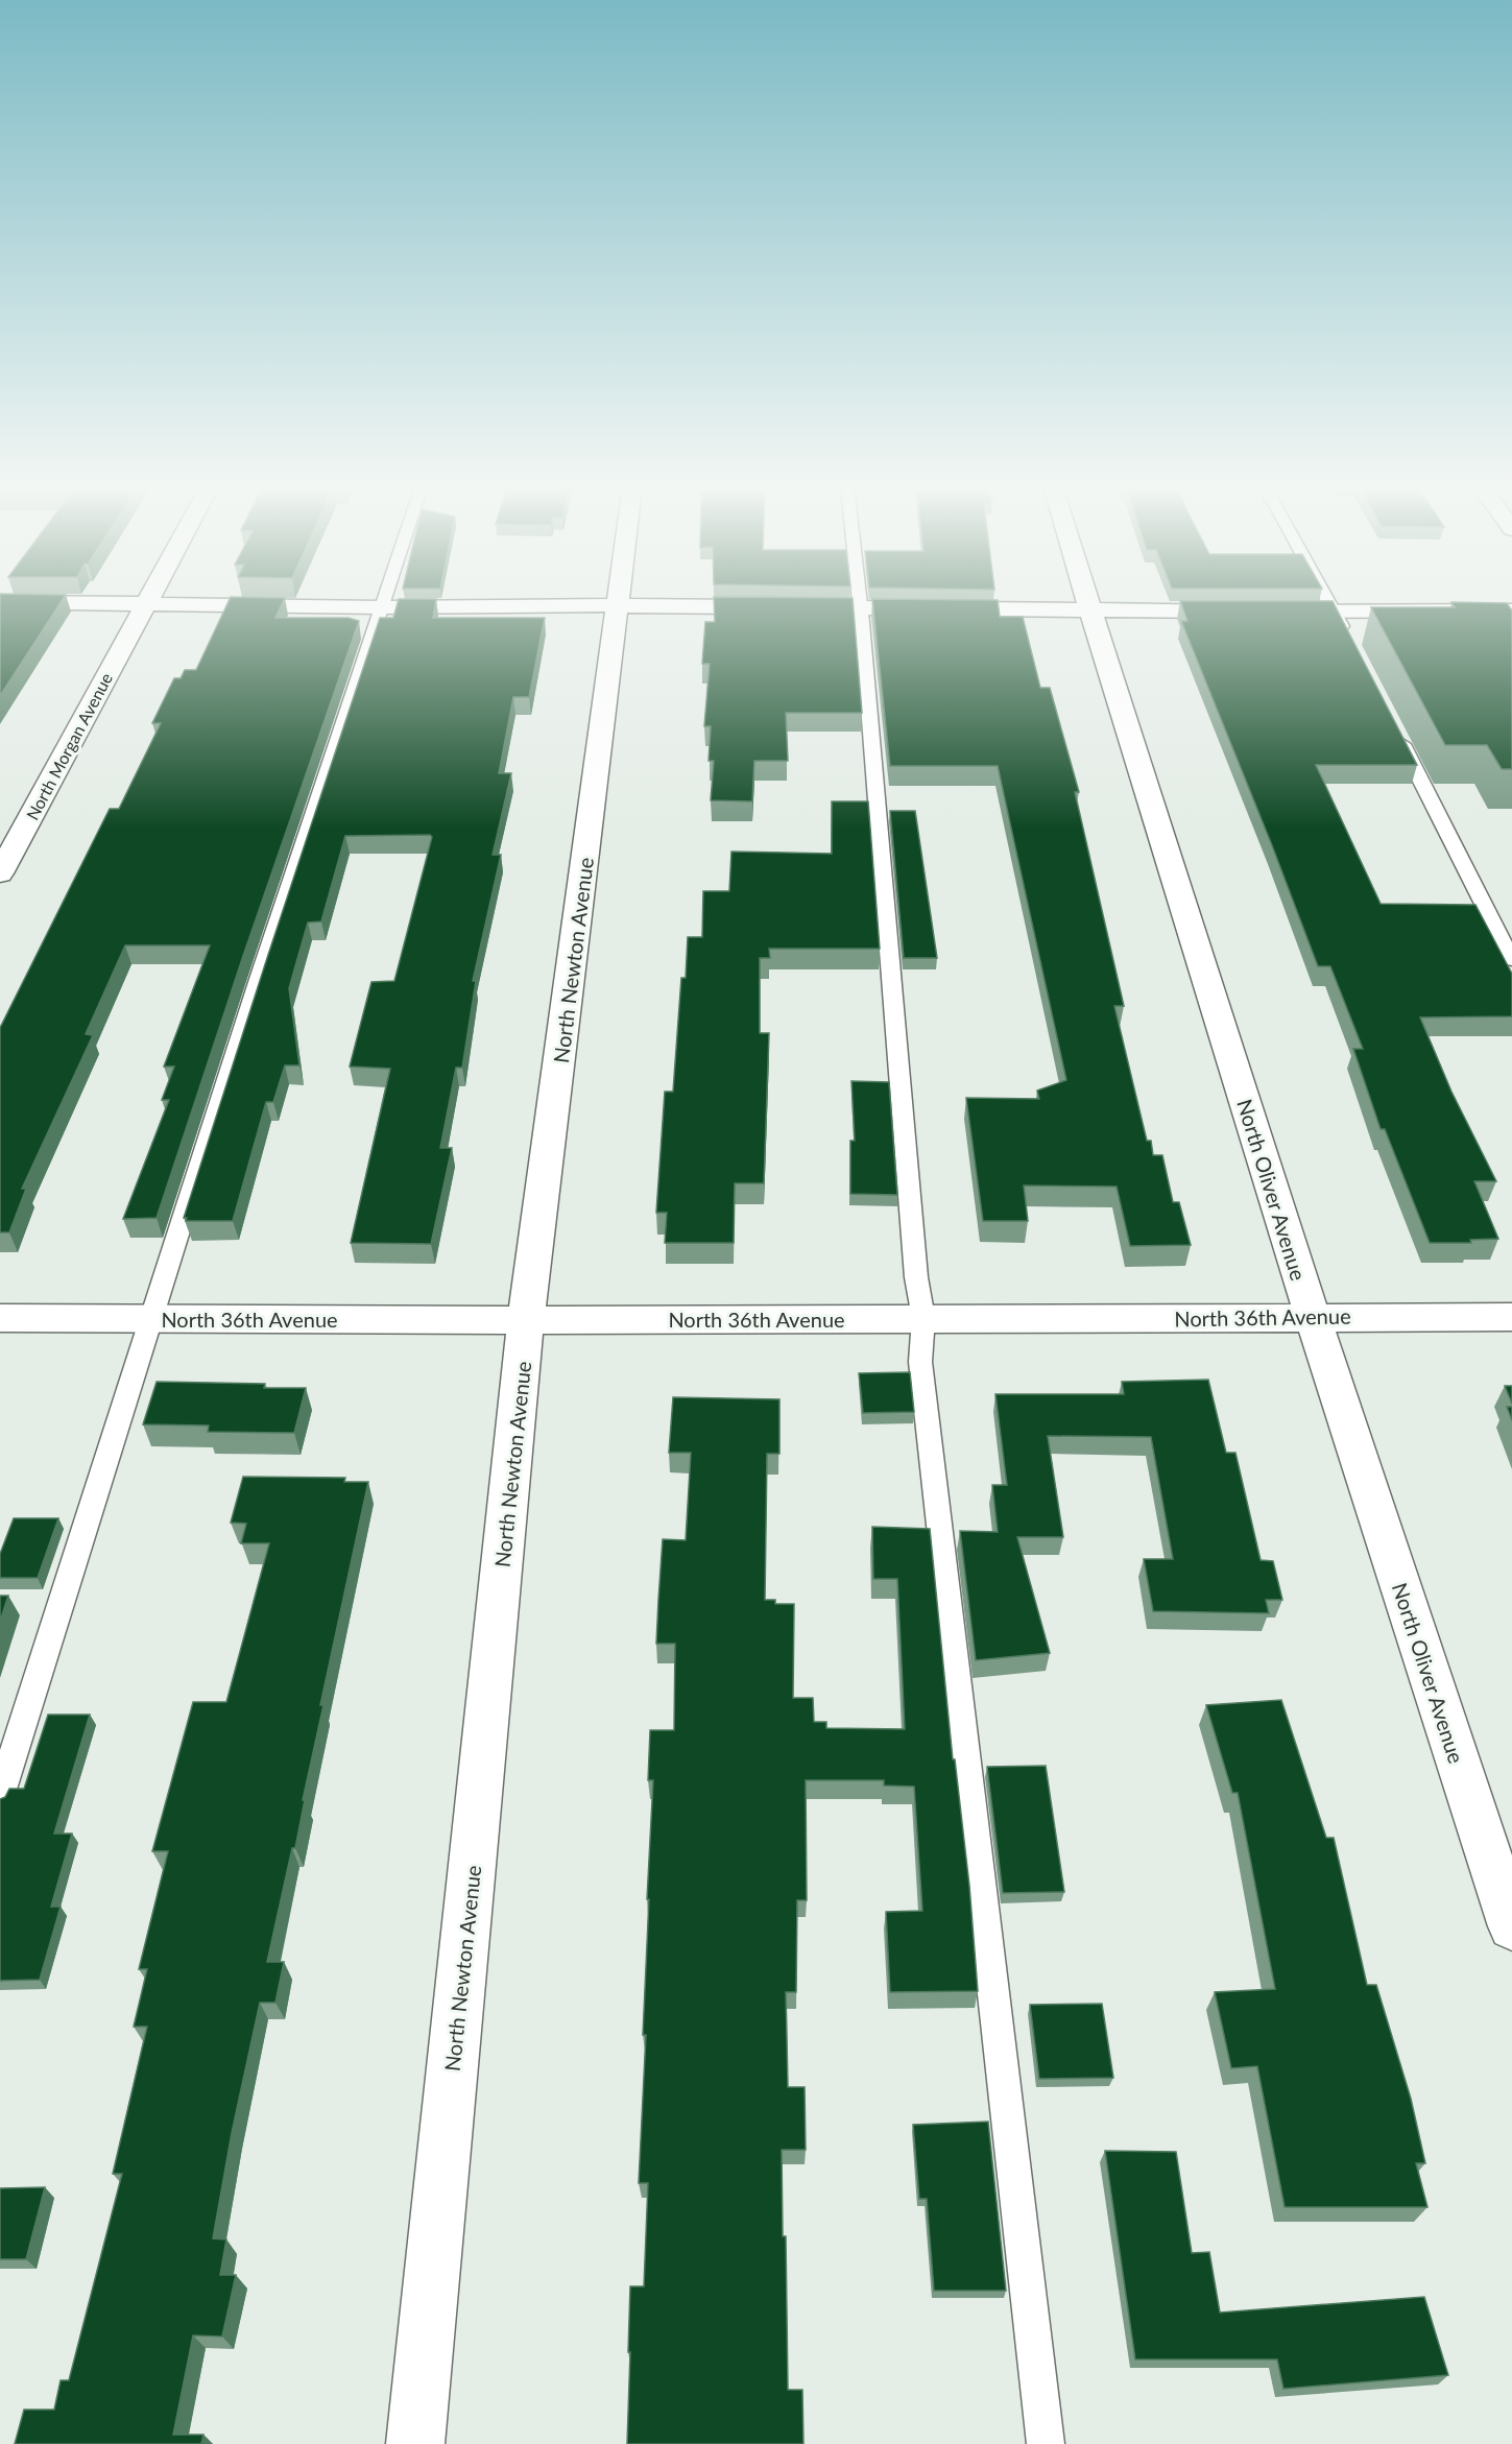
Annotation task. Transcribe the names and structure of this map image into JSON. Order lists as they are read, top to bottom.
{
  "streets": {
    "street": [
      "North Morgan Avenue",
      "North Newton Avenue",
      "North Oliver Avenue",
      "North 36th Avenue"
    ]
  },
  "crossings": [
    ["North Newton Avenue", "North 36th Avenue"],
    ["North Oliver Avenue", "North 36th Avenue"]
  ]
}
